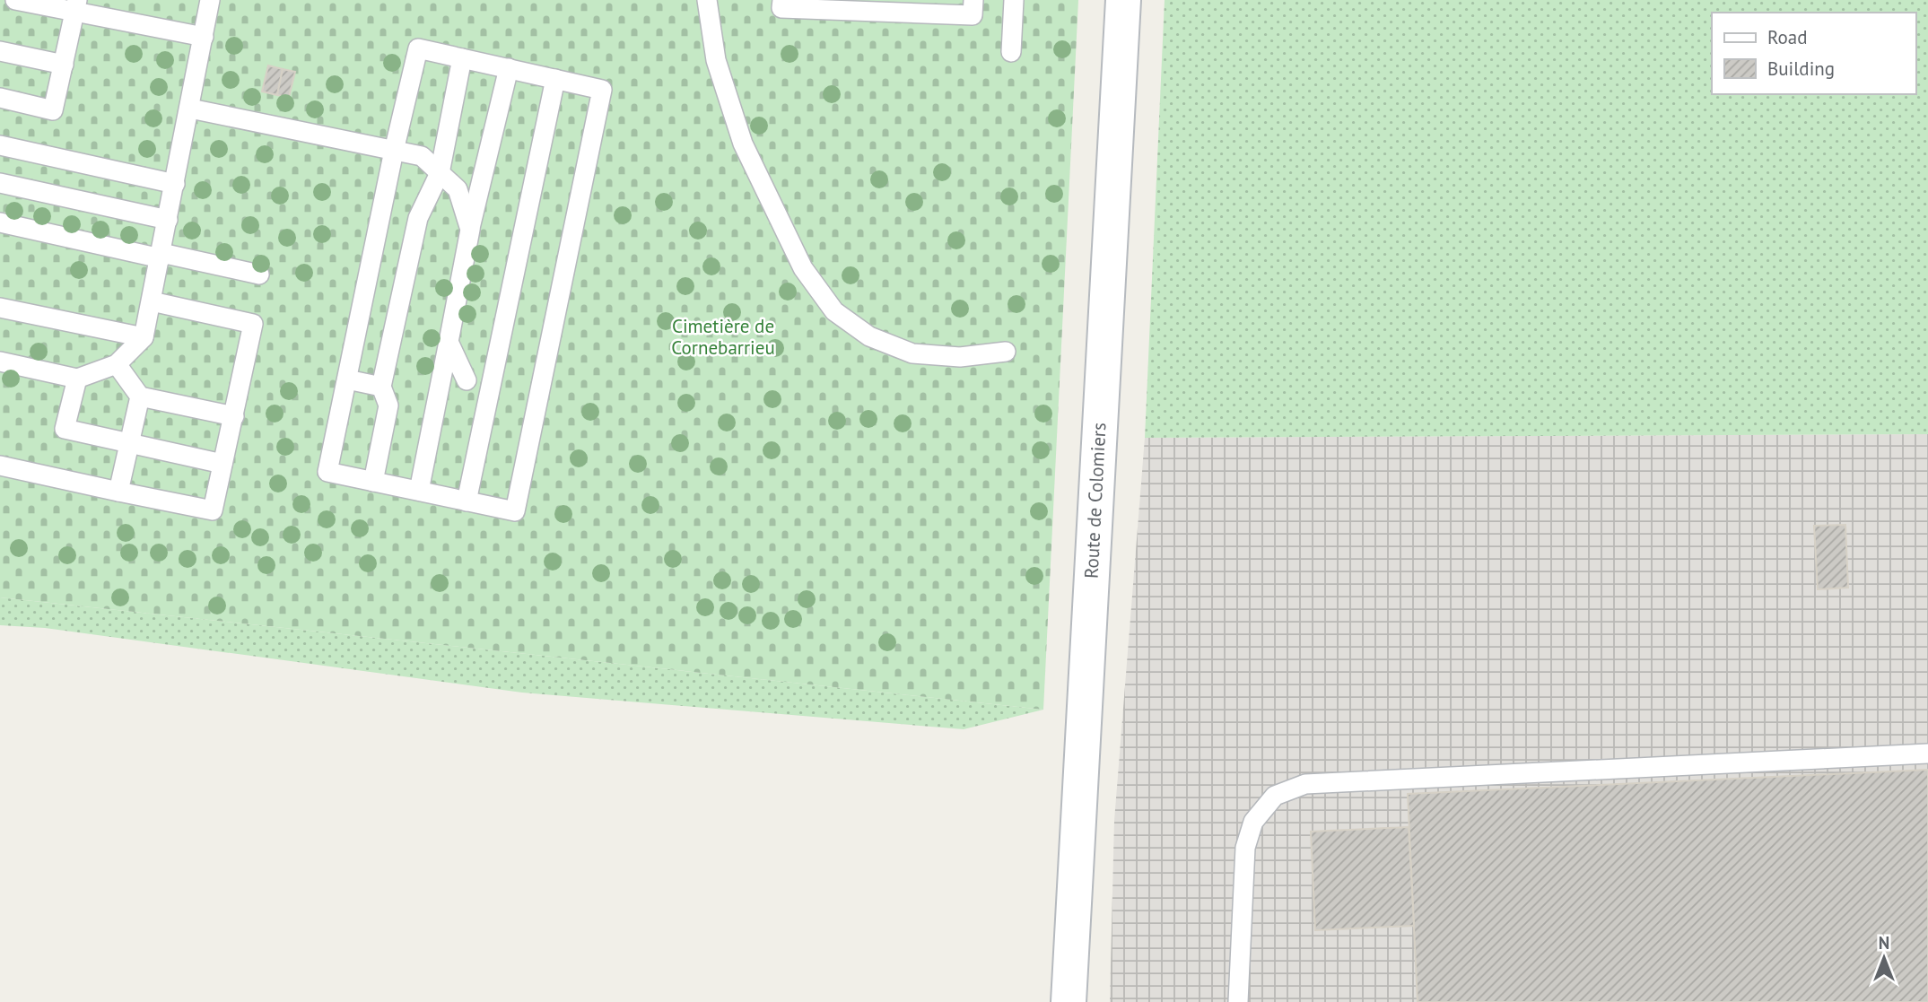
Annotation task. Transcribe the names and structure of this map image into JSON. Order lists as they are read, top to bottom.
{
  "streets": {
    "main road": ["Route de Colomiers"]
  },
  "parks": ["Cimetière de Cornebarrieu"],
  "legend": ["Road", "Building"],
  "north": "top"
}
